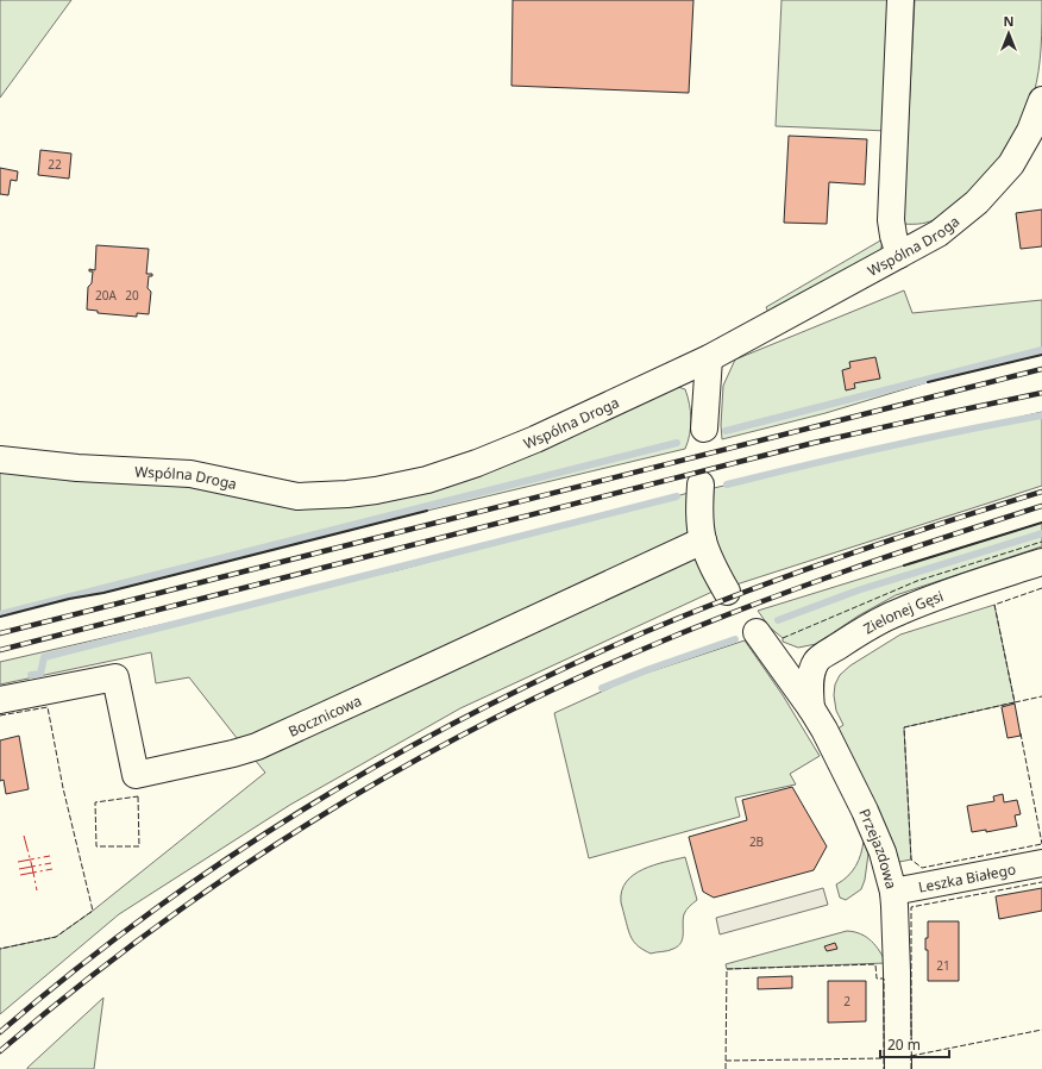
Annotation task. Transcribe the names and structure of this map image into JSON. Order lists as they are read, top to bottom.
{
  "streets": {
    "street": [
      "Wspólna Droga",
      "Zielonej Gęsi",
      "Bocznicowa",
      "Przejazdowa",
      "Leszka Białego"
    ]
  },
  "crossings": [
    ["Zielonej Gęsi", "Przejazdowa"],
    ["Przejazdowa", "Leszka Białego"]
  ],
  "house_numbers": [
    "22",
    "20A",
    "20",
    "2B",
    "21",
    "2"
  ],
  "scale_bar": "20 m",
  "north": "top"
}
